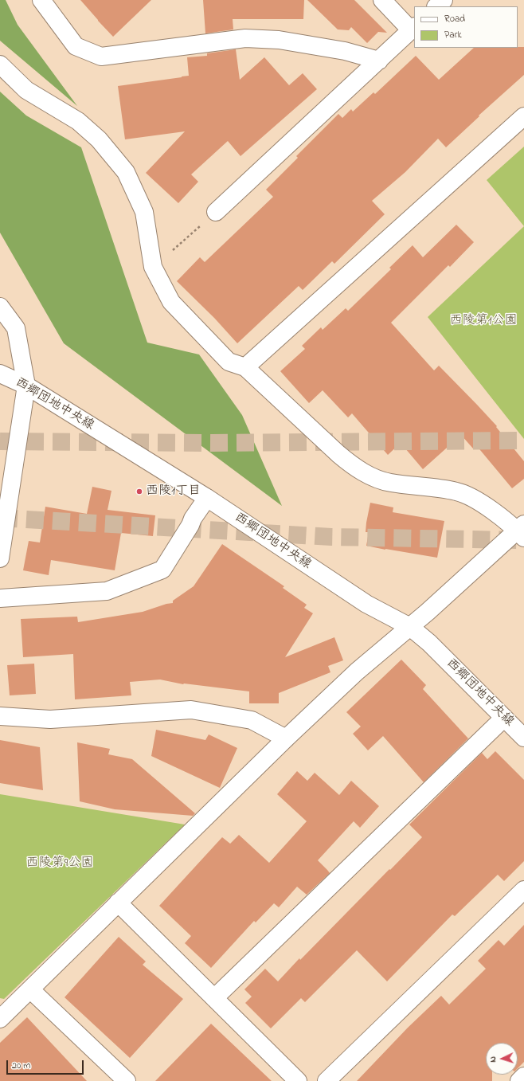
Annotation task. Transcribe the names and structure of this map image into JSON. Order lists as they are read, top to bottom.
{
  "streets": {
    "street": ["西郷団地中央線"]
  },
  "parks": ["西陵第1公園", "西陵第9公園"],
  "places": ["西陵1丁目"],
  "legend": ["Road", "Park"],
  "scale_bar": "20 m",
  "north": "left"
}
